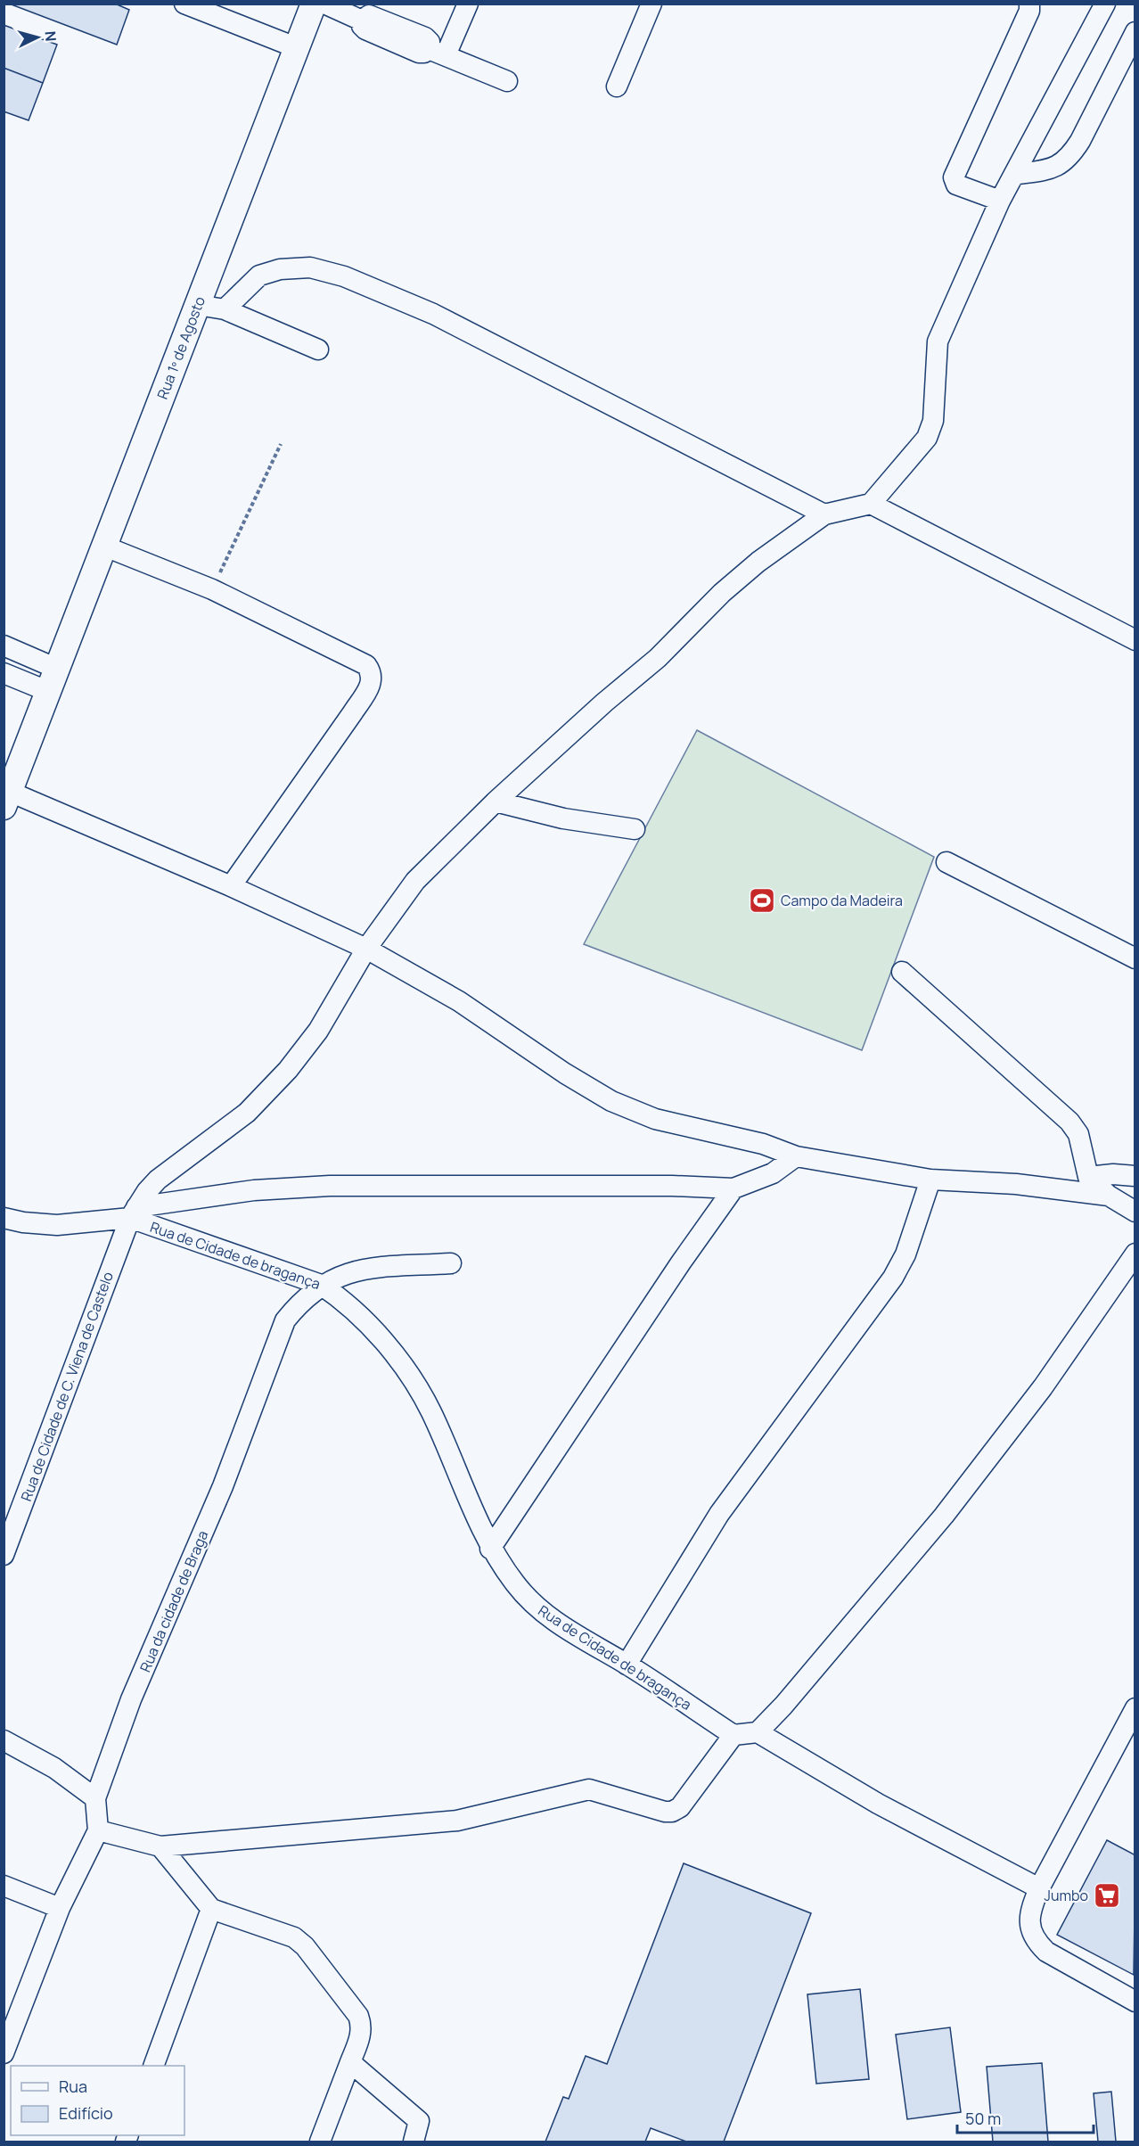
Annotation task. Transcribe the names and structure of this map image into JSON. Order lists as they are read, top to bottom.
{
  "streets": {
    "main road": ["Rua 1º de Agosto"],
    "street": ["Rua de Cidade de bragança", "Rua de Cidade de C. Viena de Castelo", "Rua da cidade de Braga"]
  },
  "crossings": [
    ["Rua de Cidade de bragança", "Rua de Cidade de C. Viena de Castelo"],
    ["Rua de Cidade de bragança", "Rua da cidade de Braga"]
  ],
  "places": {
    "sports": ["Campo da Madeira"],
    "supermarket": ["Jumbo"]
  },
  "legend": ["Rua", "Edifício"],
  "scale_bar": "50 m",
  "north": "right"
}
